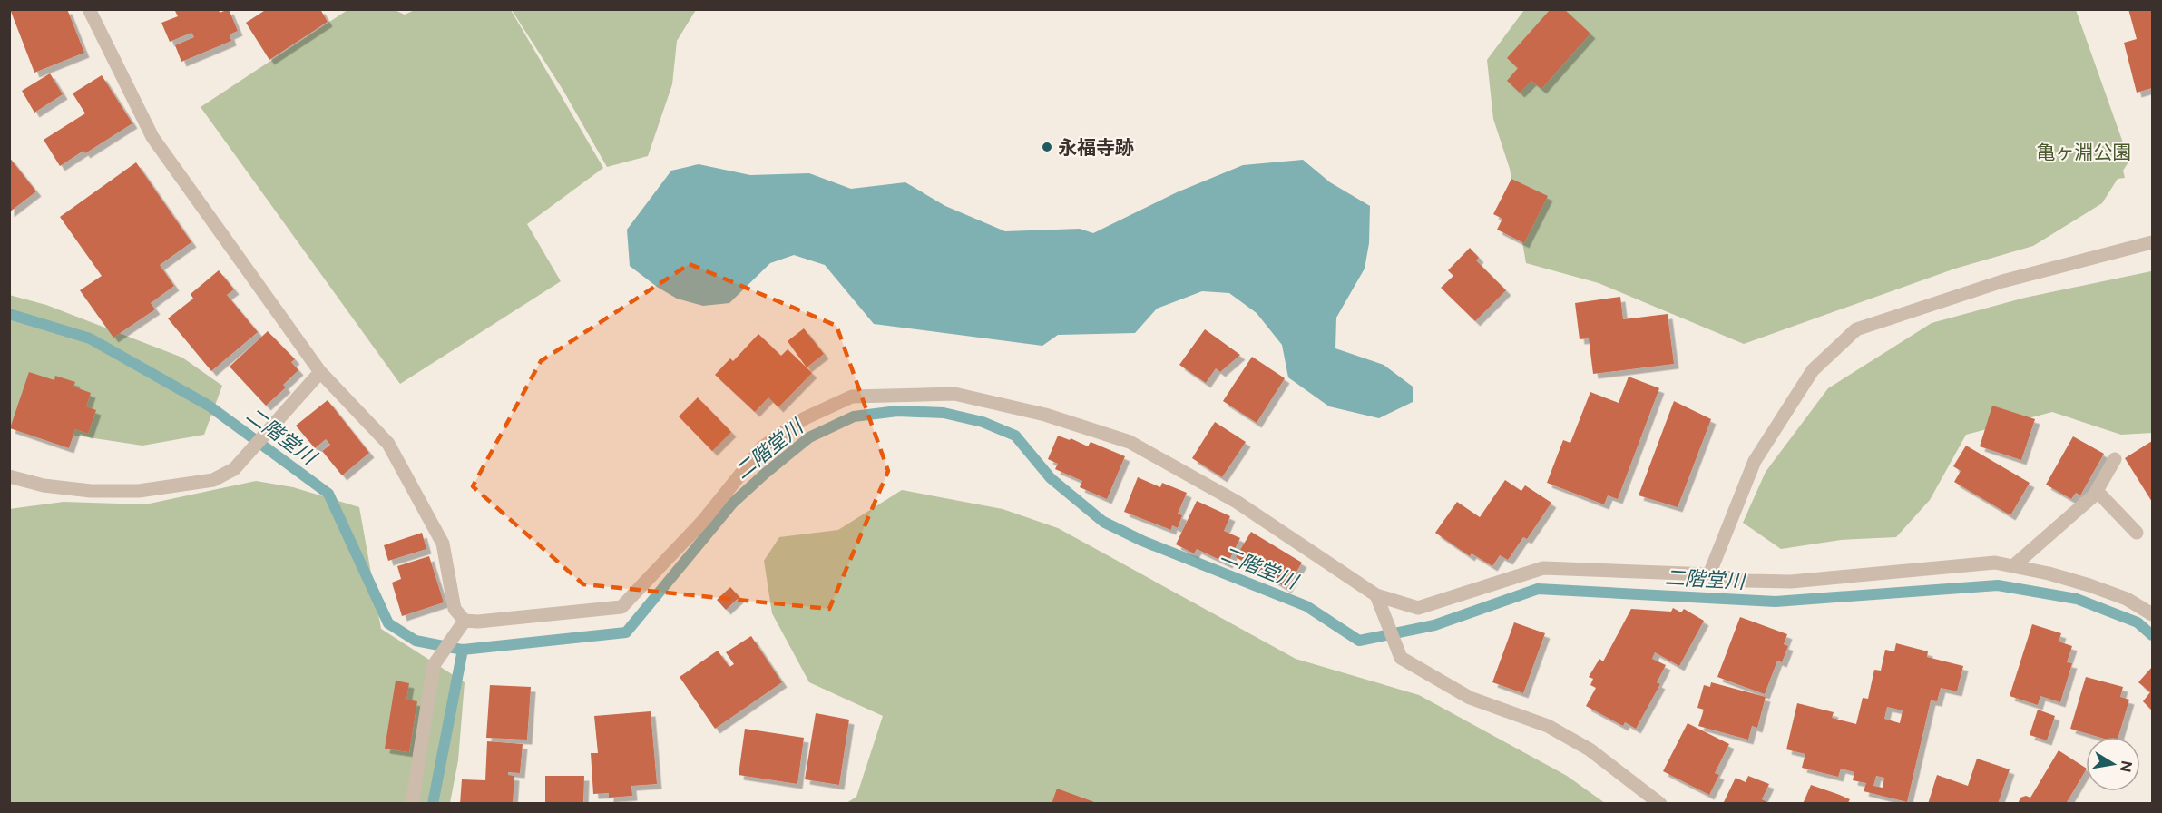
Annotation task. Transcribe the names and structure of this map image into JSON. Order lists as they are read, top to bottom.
{
  "water": ["二階堂川"],
  "parks": ["亀ヶ淵公園"],
  "places": ["永福寺跡"],
  "north": "right"
}
